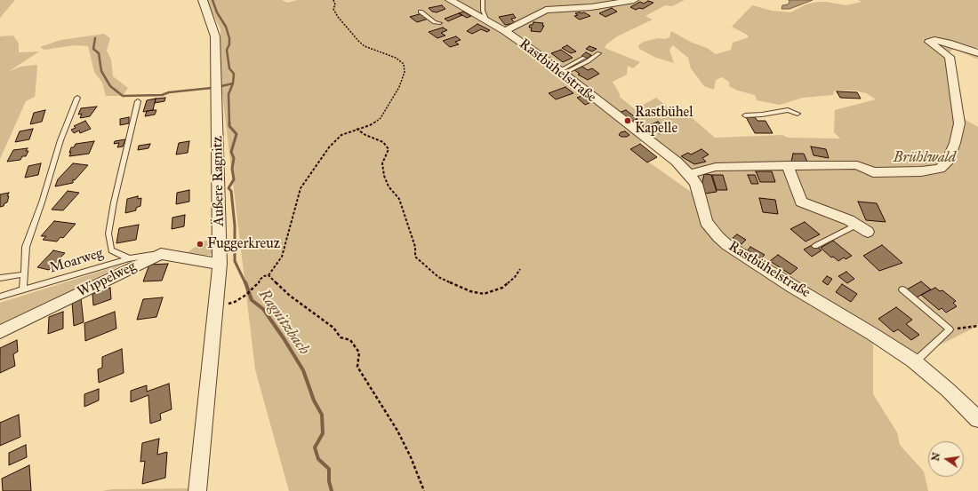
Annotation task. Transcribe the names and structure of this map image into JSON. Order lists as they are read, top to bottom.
{
  "streets": {
    "street": ["Rastbühelstraße", "Äußere Ragnitz", "Wippelweg"],
    "lane": ["Moarweg"]
  },
  "crossings": [
    ["Moarweg", "Wippelweg"]
  ],
  "water": ["Ragnitzbach"],
  "parks": ["Brühlwald"],
  "places": ["Rastbühel Kapelle", "Fuggerkreuz"],
  "north": "left"
}
